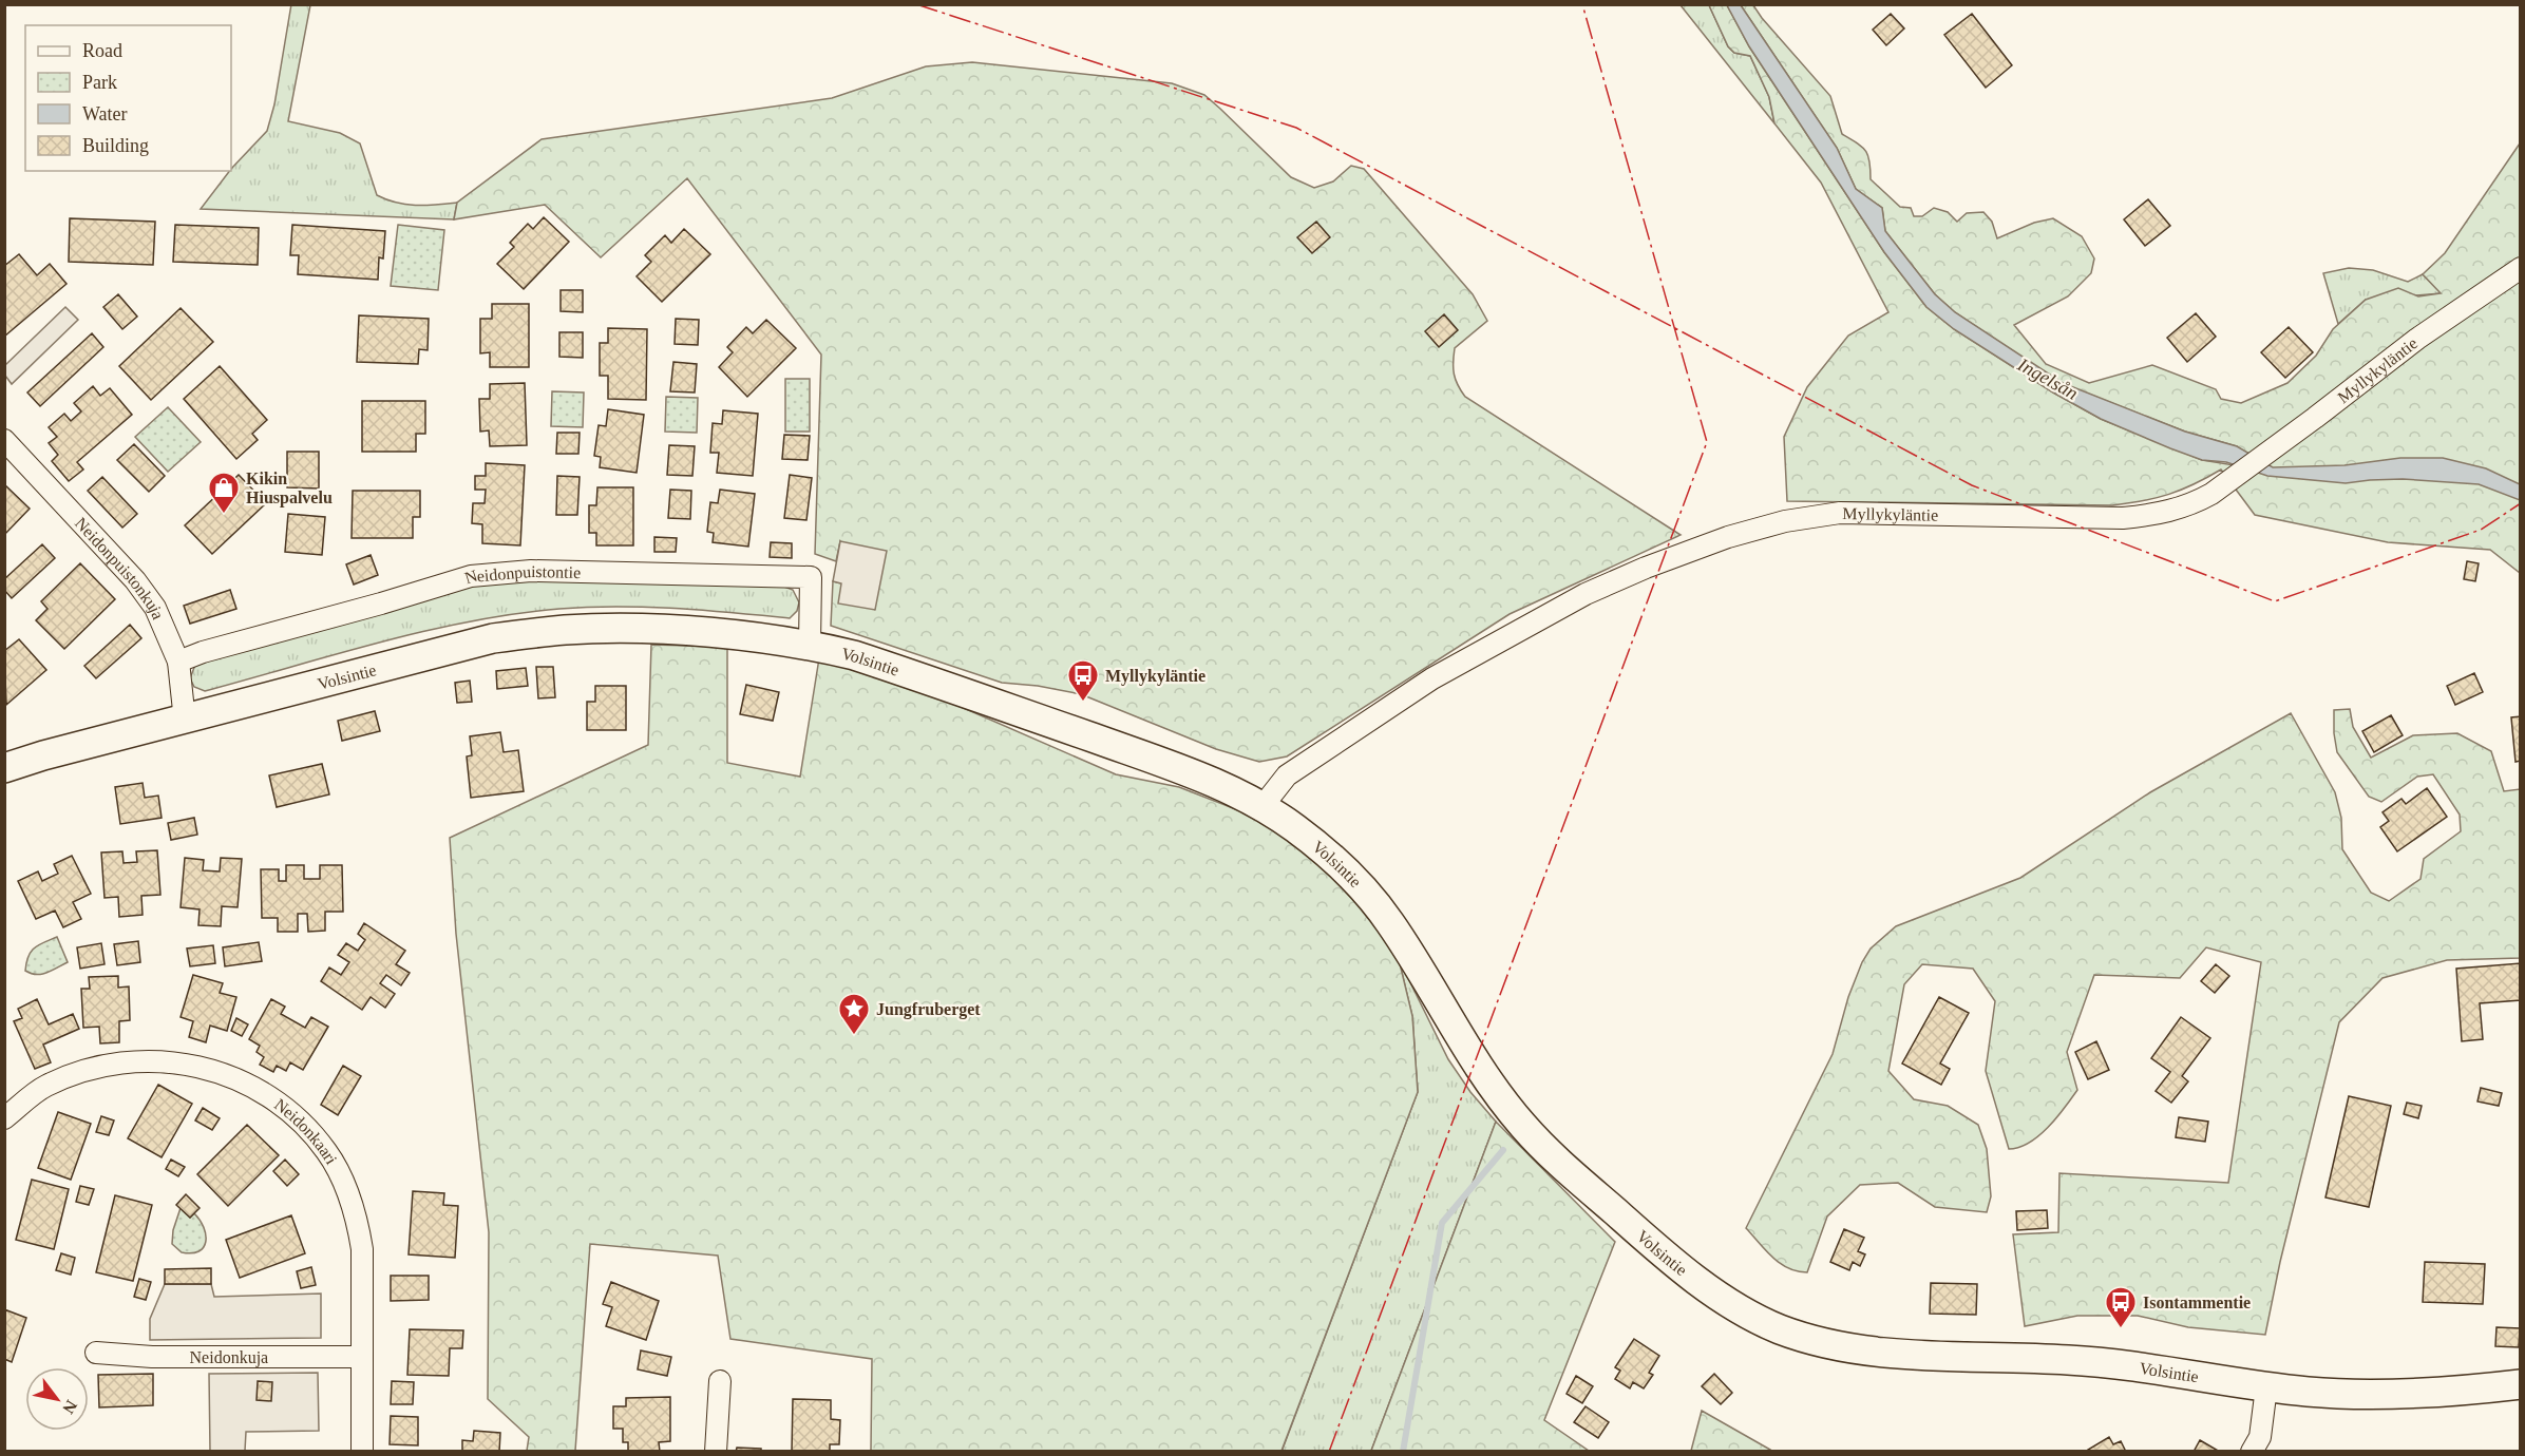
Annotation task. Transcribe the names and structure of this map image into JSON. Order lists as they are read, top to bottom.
{
  "streets": {
    "street": [
      "Myllykyläntie",
      "Neidonpuistonkuja",
      "Neidonpuistontie",
      "Volsintie",
      "Neidonkaari",
      "Neidonkuja"
    ]
  },
  "crossings": [
    ["Myllykyläntie", "Volsintie"],
    ["Neidonpuistonkuja", "Neidonpuistontie"],
    ["Neidonpuistonkuja", "Volsintie"],
    ["Neidonpuistontie", "Volsintie"],
    ["Neidonkaari", "Neidonkuja"]
  ],
  "water": ["Ingelsån"],
  "places": {
    "shop": ["Kikin Hiuspalvelu"],
    "bus stop": ["Myllykyläntie", "Isontammentie"],
    "place": ["Jungfruberget"]
  },
  "legend": [
    "Road",
    "Park",
    "Water",
    "Building"
  ],
  "north": "bottom right"
}
